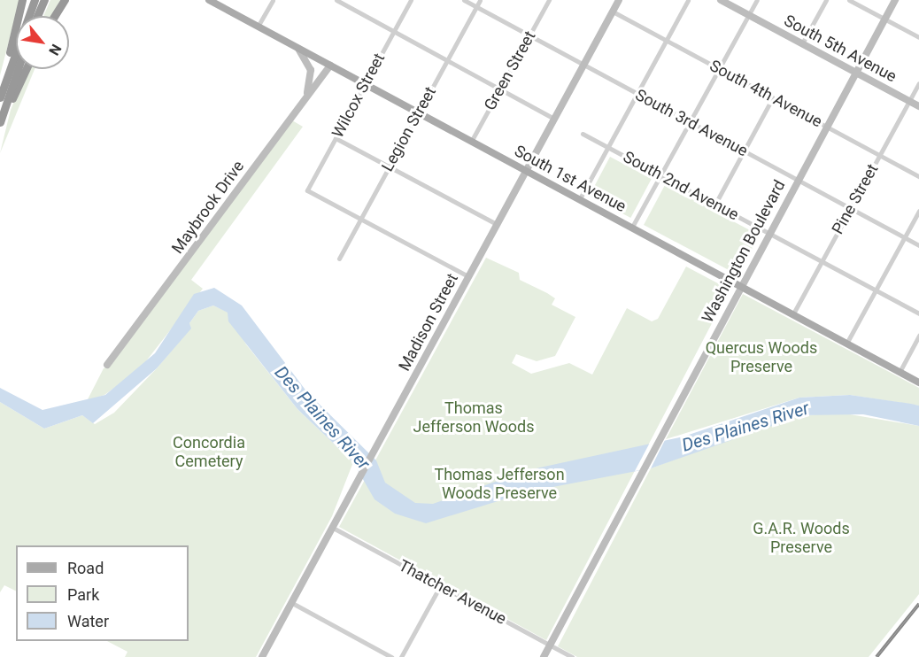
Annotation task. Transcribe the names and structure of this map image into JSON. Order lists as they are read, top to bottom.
{
  "streets": {
    "main road": ["South 1st Avenue"],
    "street": [
      "South 5th Avenue",
      "Green Street",
      "South 4th Avenue",
      "Wilcox Street",
      "South 3rd Avenue",
      "Legion Street",
      "South 2nd Avenue",
      "Pine Street",
      "Maybrook Drive",
      "Washington Boulevard",
      "Madison Street",
      "Thatcher Avenue"
    ]
  },
  "crossings": [
    ["South 5th Avenue", "Pine Street"],
    ["South 5th Avenue", "Washington Boulevard"],
    ["Green Street", "South 3rd Avenue"],
    ["Green Street", "South 1st Avenue"],
    ["South 4th Avenue", "Pine Street"],
    ["South 4th Avenue", "Washington Boulevard"],
    ["South 4th Avenue", "Madison Street"],
    ["Wilcox Street", "Legion Street"],
    ["Wilcox Street", "South 1st Avenue"],
    ["South 3rd Avenue", "Legion Street"],
    ["South 3rd Avenue", "Pine Street"],
    ["South 3rd Avenue", "Washington Boulevard"],
    ["South 3rd Avenue", "Madison Street"],
    ["Legion Street", "South 1st Avenue"],
    ["South 1st Avenue", "Pine Street"],
    ["South 1st Avenue", "Maybrook Drive"],
    ["South 1st Avenue", "Washington Boulevard"],
    ["South 1st Avenue", "Madison Street"],
    ["South 2nd Avenue", "Pine Street"],
    ["South 2nd Avenue", "Washington Boulevard"],
    ["Washington Boulevard", "Thatcher Avenue"],
    ["Madison Street", "Thatcher Avenue"]
  ],
  "water": ["Des Plaines River"],
  "parks": [
    "Quercus Woods Preserve",
    "Thomas Jefferson Woods",
    "Concordia Cemetery",
    "Thomas Jefferson Woods Preserve",
    "G.A.R. Woods Preserve"
  ],
  "legend": ["Road", "Park", "Water"],
  "north": "bottom right"
}
